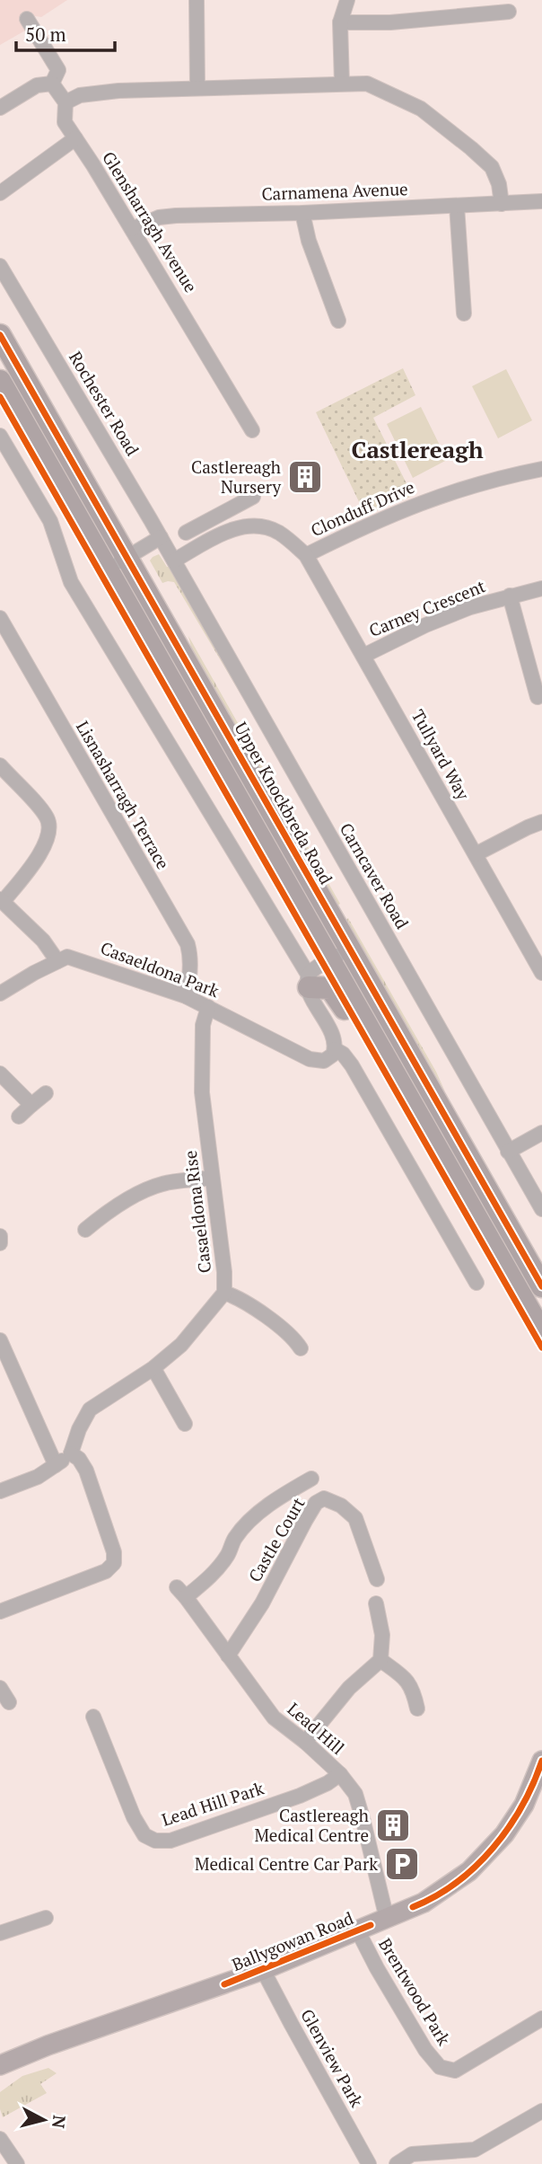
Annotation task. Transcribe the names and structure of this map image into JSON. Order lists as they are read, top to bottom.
{
  "streets": {
    "highway": ["Upper Knockbreda Road"],
    "main road": ["Ballygowan Road"],
    "street": [
      "Carnamena Avenue",
      "Glensharragh Avenue",
      "Rochester Road",
      "Clonduff Drive",
      "Carney Crescent",
      "Tullyard Way",
      "Lisnasharragh Terrace",
      "Carncaver Road",
      "Casaeldona Park",
      "Casaeldona Rise",
      "Castle Court",
      "Lead Hill",
      "Lead Hill Park",
      "Brentwood Park",
      "Glenview Park"
    ]
  },
  "crossings": [
    ["Carnamena Avenue", "Glensharragh Avenue"],
    ["Rochester Road", "Clonduff Drive"],
    ["Rochester Road", "Upper Knockbreda Road"],
    ["Rochester Road", "Carncaver Road"],
    ["Clonduff Drive", "Tullyard Way"],
    ["Clonduff Drive", "Carncaver Road"],
    ["Carney Crescent", "Tullyard Way"],
    ["Lisnasharragh Terrace", "Casaeldona Park"],
    ["Casaeldona Park", "Casaeldona Rise"],
    ["Castle Court", "Lead Hill"],
    ["Lead Hill", "Lead Hill Park"],
    ["Lead Hill", "Ballygowan Road"],
    ["Ballygowan Road", "Brentwood Park"],
    ["Ballygowan Road", "Glenview Park"]
  ],
  "districts": ["Castlereagh"],
  "places": {
    "building": ["Castlereagh Nursery", "Castlereagh Medical Centre"],
    "parking": ["Medical Centre Car Park"]
  },
  "scale_bar": "50 m",
  "north": "right"
}
